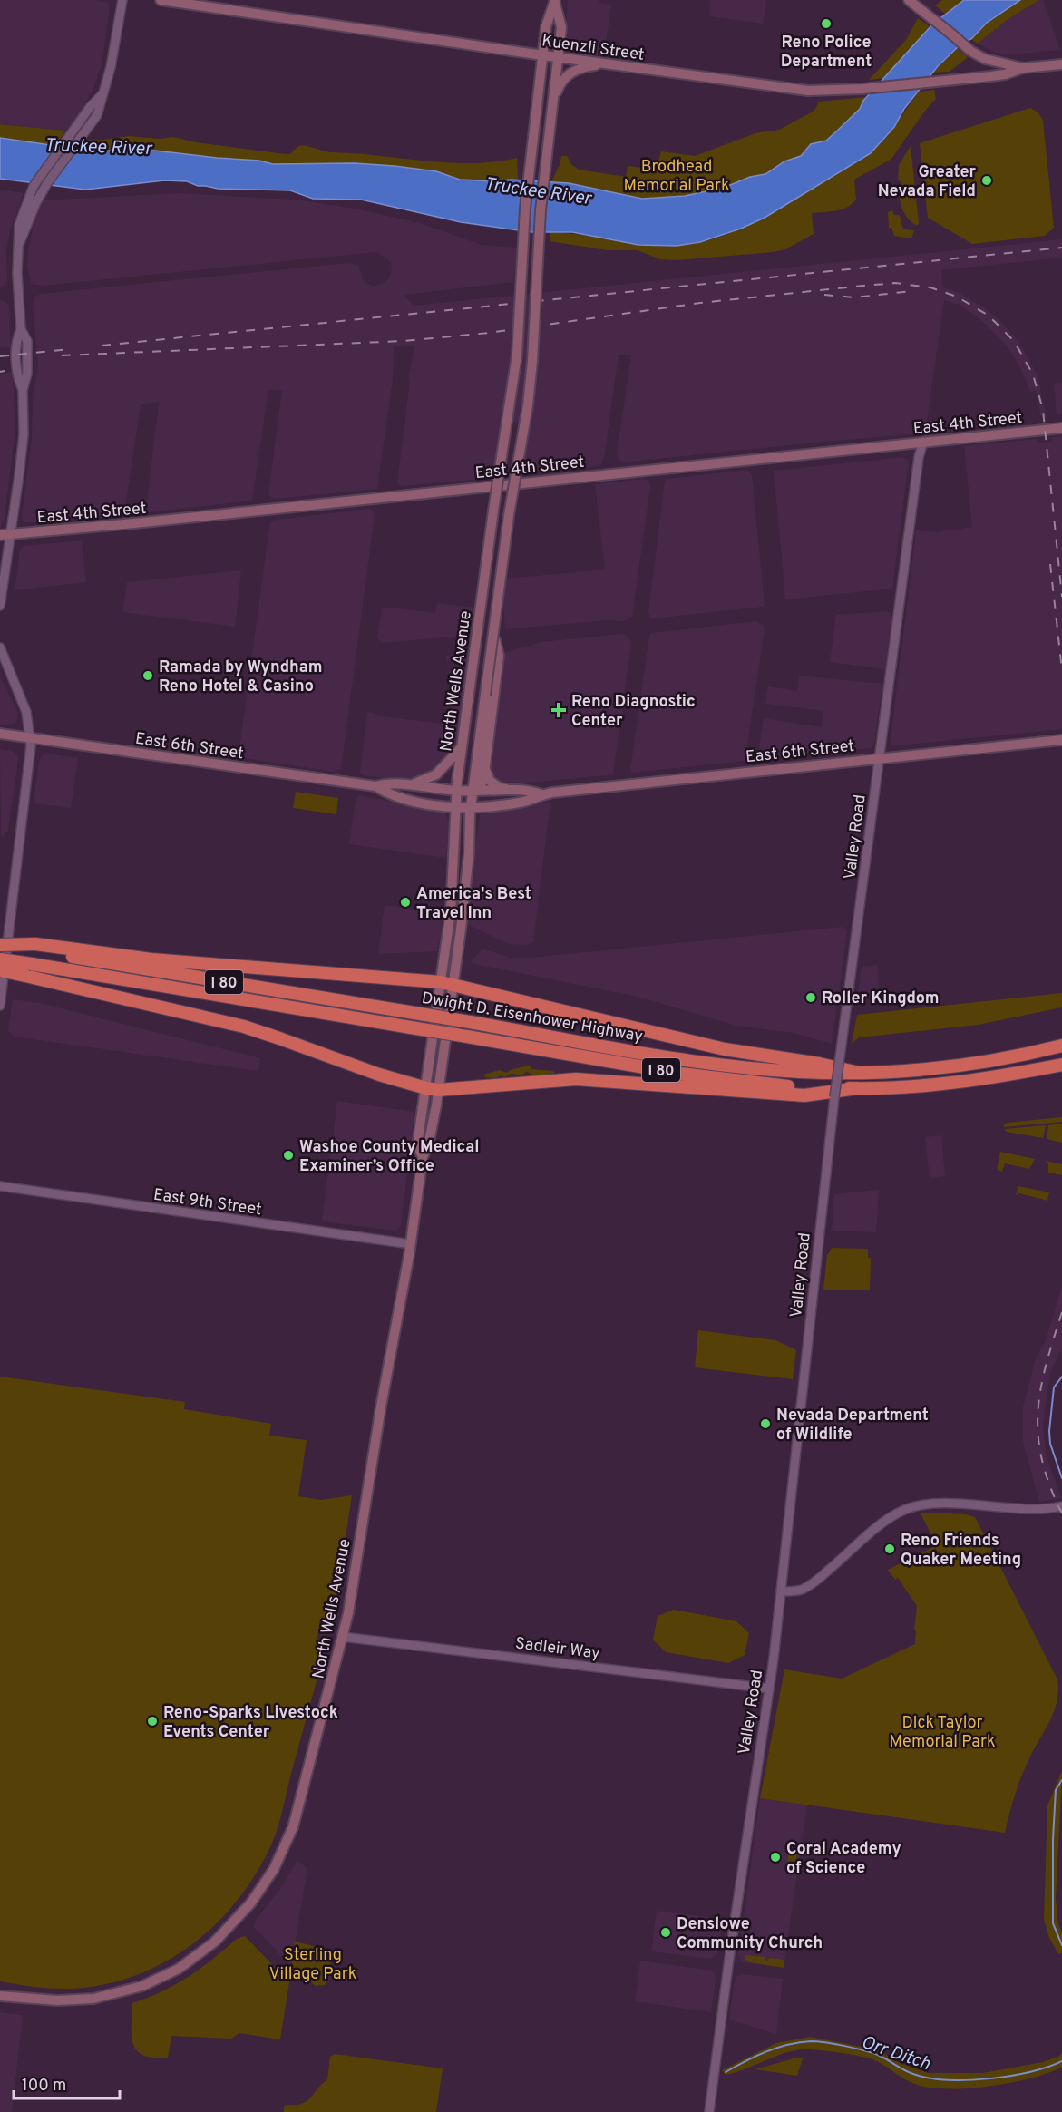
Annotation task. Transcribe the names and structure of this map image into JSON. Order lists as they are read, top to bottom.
{
  "streets": {
    "highway": ["I 80", "Dwight D. Eisenhower Highway"],
    "main road": [
      "Kuenzli Street",
      "East 4th Street",
      "North Wells Avenue",
      "East 6th Street"
    ],
    "street": ["Valley Road", "East 9th Street", "Sadleir Way"]
  },
  "crossings": [
    ["Kuenzli Street", "North Wells Avenue"],
    ["East 4th Street", "Valley Road"],
    ["North Wells Avenue", "East 6th Street"],
    ["North Wells Avenue", "East 9th Street"],
    ["North Wells Avenue", "Sadleir Way"],
    ["East 6th Street", "Valley Road"],
    ["Valley Road", "Sadleir Way"]
  ],
  "water": ["Truckee River", "Orr Ditch"],
  "parks": ["Brodhead Memorial Park", "Dick Taylor Memorial Park", "Sterling Village Park"],
  "places": {
    "other": [
      "Reno Police Department",
      "Greater Nevada Field",
      "Ramada by Wyndham Reno Hotel & Casino",
      "America's Best Travel Inn",
      "Roller Kingdom",
      "Washoe County Medical Examiner’s Office",
      "Nevada Department of Wildlife",
      "Reno Friends Quaker Meeting",
      "Reno-Sparks Livestock Events Center",
      "Coral Academy of Science",
      "Denslowe Community Church"
    ],
    "health": ["Reno Diagnostic Center"]
  },
  "scale_bar": "100 m"
}
